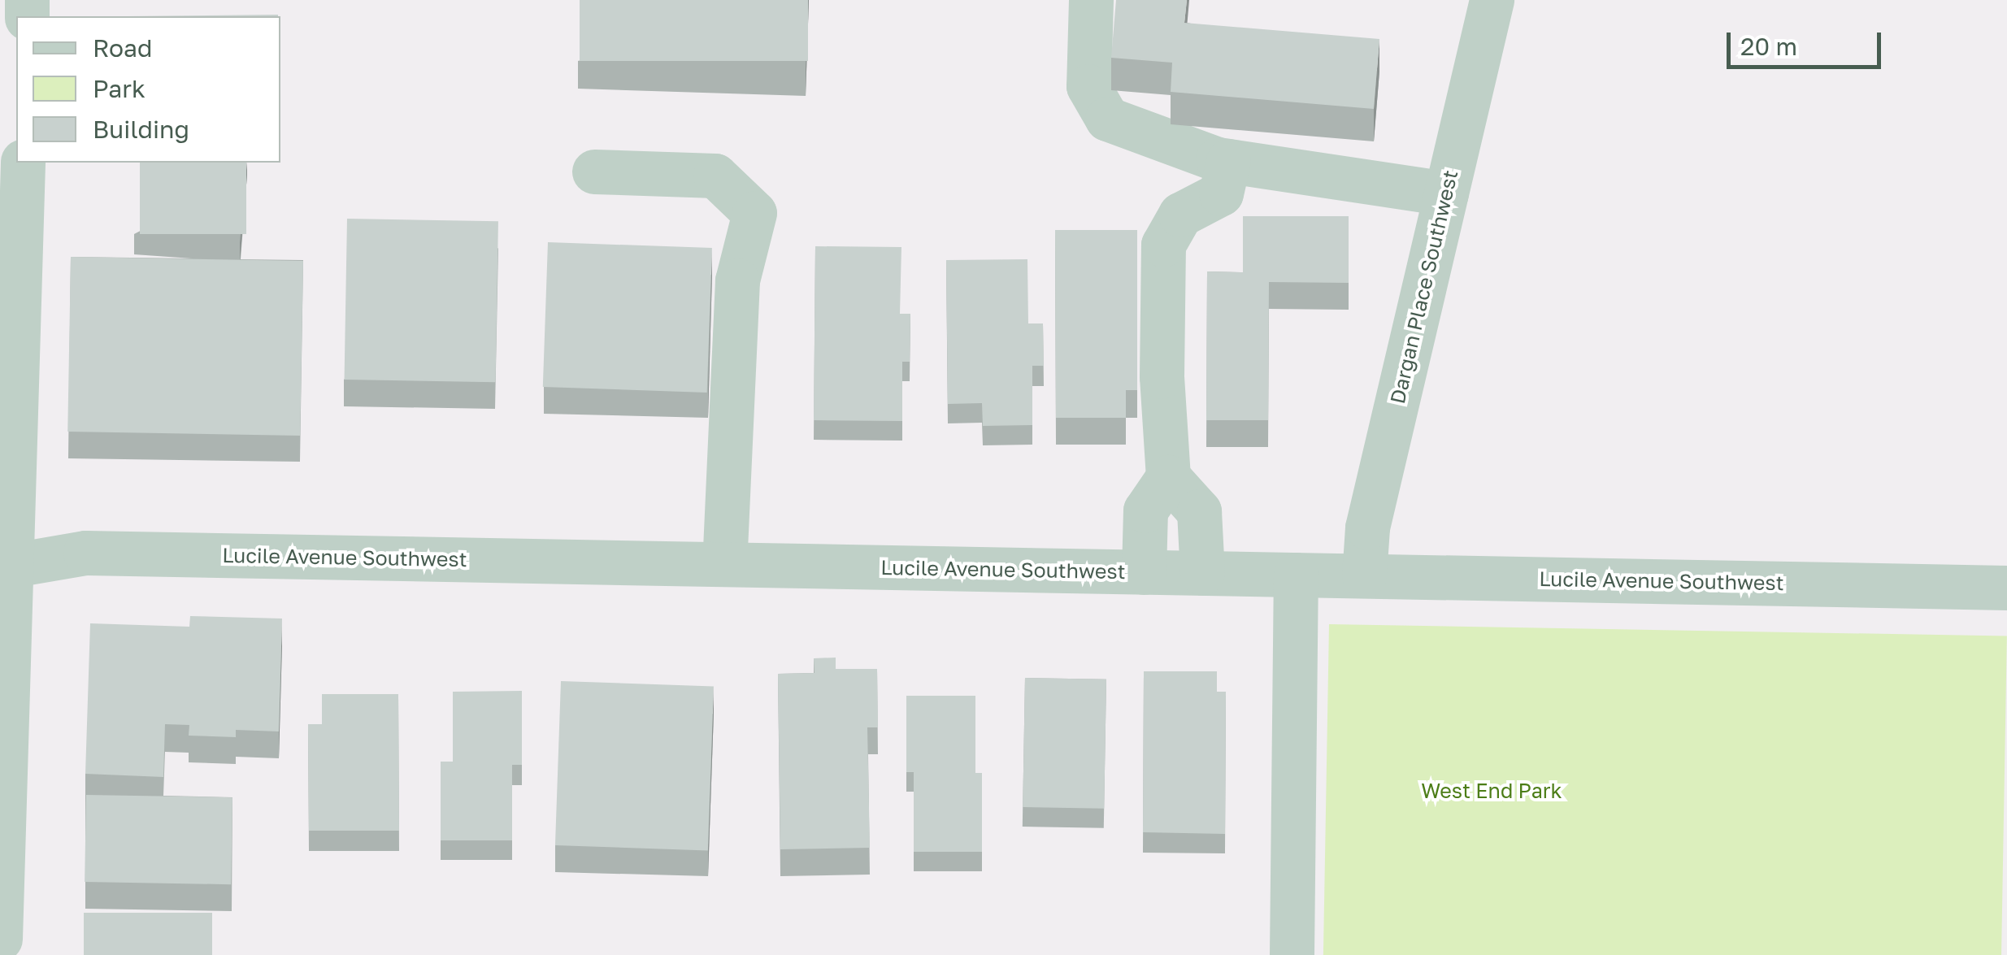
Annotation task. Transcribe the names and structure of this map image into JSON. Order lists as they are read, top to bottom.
{
  "streets": {
    "street": ["Dargan Place Southwest", "Lucile Avenue Southwest"]
  },
  "crossings": [
    ["Dargan Place Southwest", "Lucile Avenue Southwest"]
  ],
  "parks": ["West End Park"],
  "legend": ["Road", "Park", "Building"],
  "scale_bar": "20 m"
}
